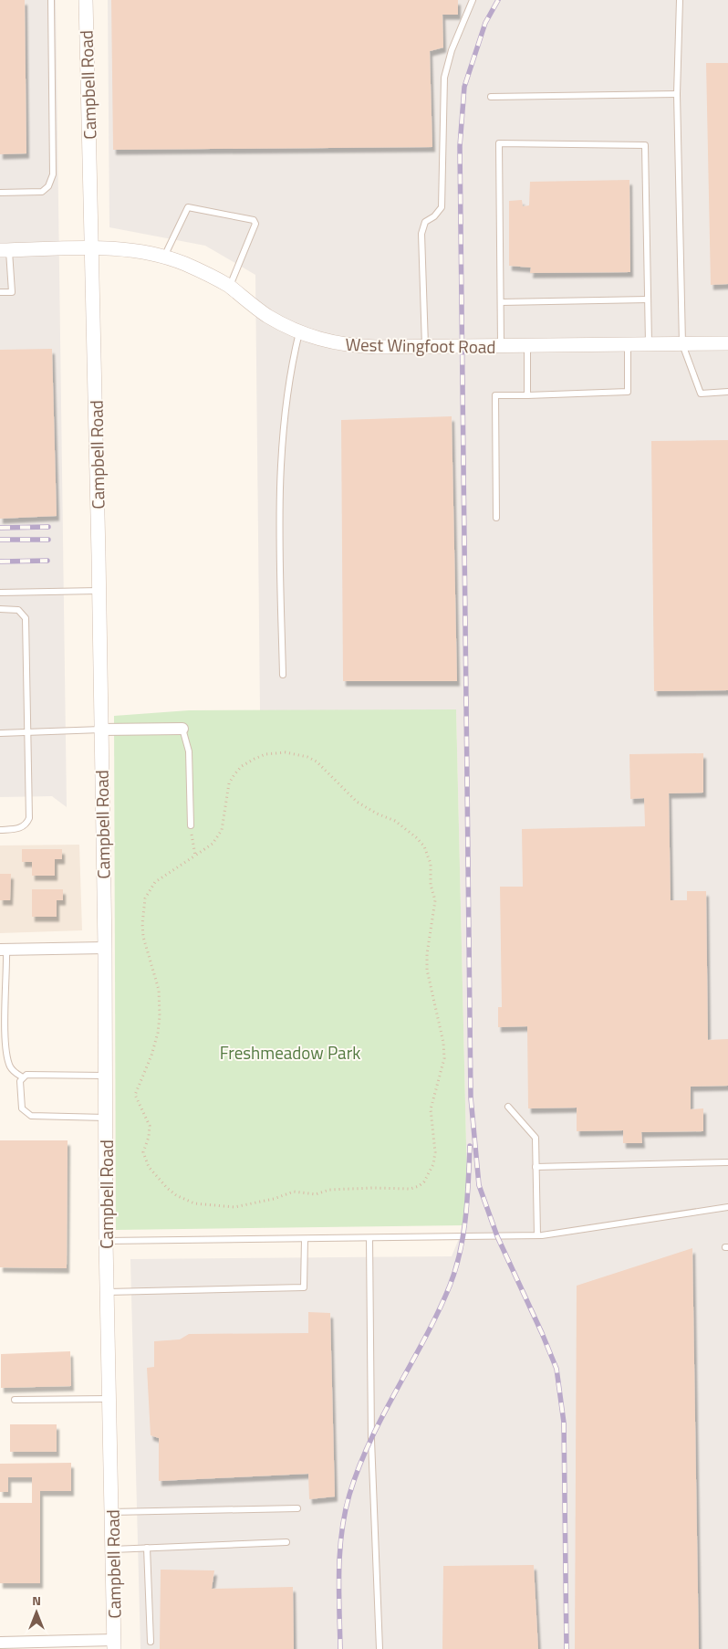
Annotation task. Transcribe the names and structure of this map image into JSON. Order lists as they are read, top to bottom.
{
  "streets": {
    "street": ["Campbell Road", "West Wingfoot Road"]
  },
  "crossings": [
    ["Campbell Road", "West Wingfoot Road"]
  ],
  "parks": ["Freshmeadow Park"],
  "north": "top"
}
